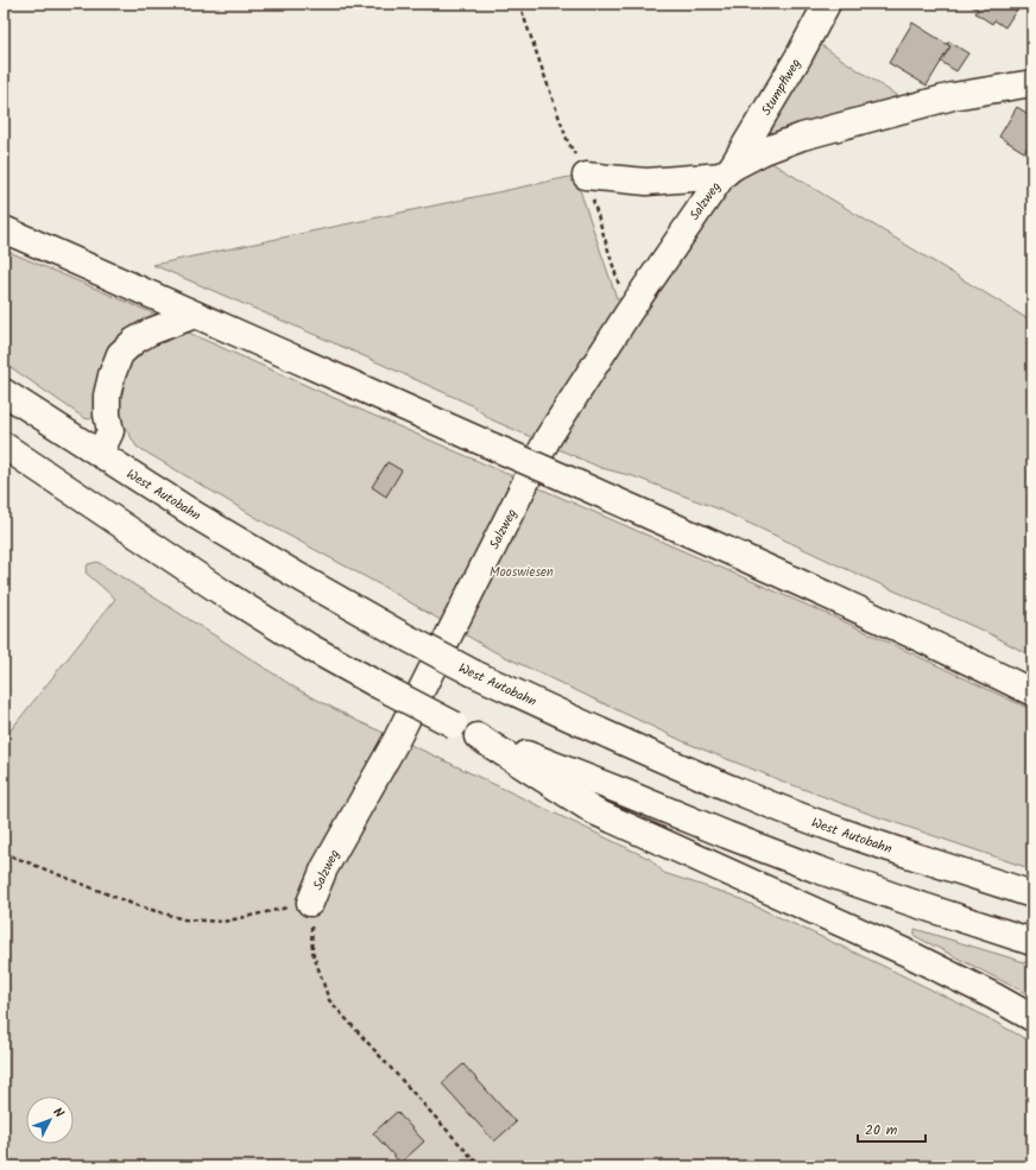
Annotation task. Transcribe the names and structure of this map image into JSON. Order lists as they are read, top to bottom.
{
  "streets": {
    "main road": ["Stumpflweg", "Salzweg", "West Autobahn"]
  },
  "crossings": [
    ["Stumpflweg", "Salzweg"]
  ],
  "parks": ["Mooswiesen"],
  "scale_bar": "20 m",
  "north": "top right"
}
